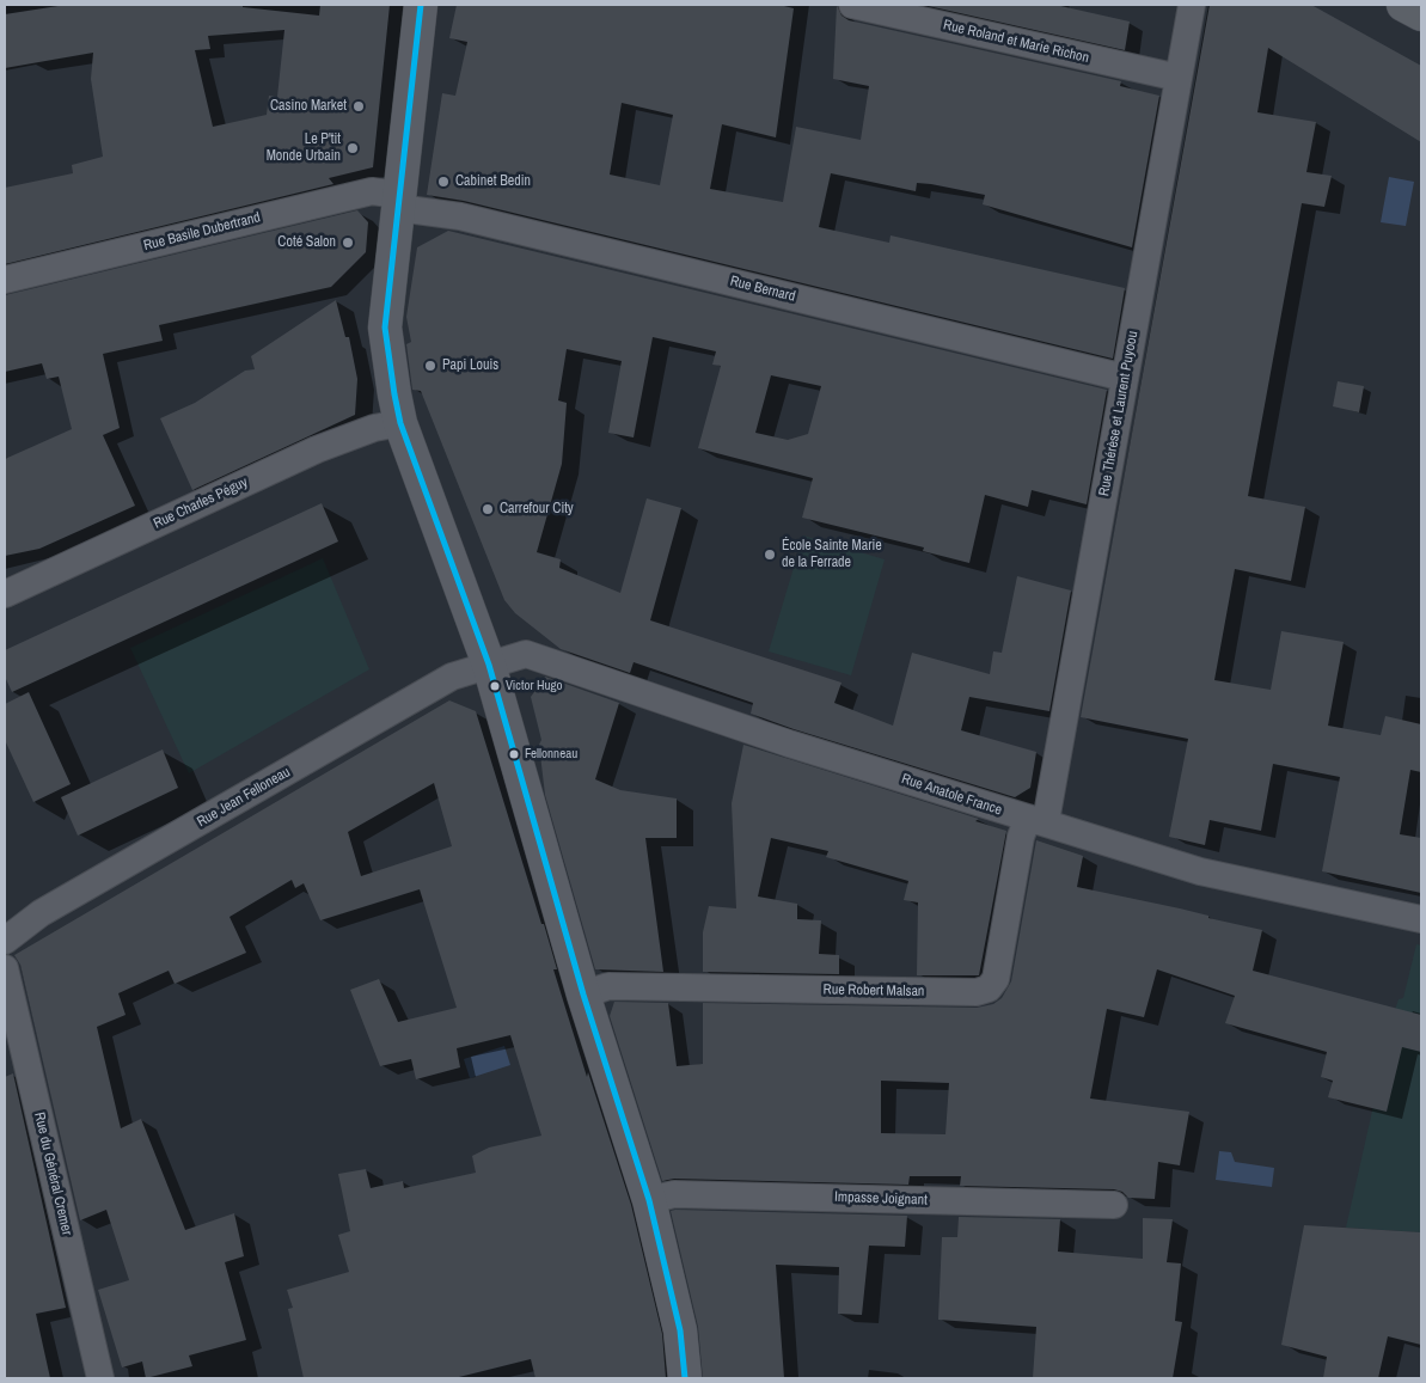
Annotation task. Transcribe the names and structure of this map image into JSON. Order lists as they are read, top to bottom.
{
  "streets": {
    "street": [
      "Rue Roland et Marie Richon",
      "Rue Basile Dubertrand",
      "Rue Bernard",
      "Rue Thérèse et Laurent Puyoou",
      "Rue Charles Péguy",
      "Rue Anatole France",
      "Rue Jean Felloneau",
      "Rue Robert Malsan",
      "Rue du Général Cremer",
      "Impasse Joignant"
    ]
  },
  "crossings": [
    ["Rue Roland et Marie Richon", "Rue Thérèse et Laurent Puyoou"],
    ["Rue Basile Dubertrand", "Rue Bernard"],
    ["Rue Bernard", "Rue Thérèse et Laurent Puyoou"],
    ["Rue Thérèse et Laurent Puyoou", "Rue Anatole France"],
    ["Rue Thérèse et Laurent Puyoou", "Rue Robert Malsan"],
    ["Rue Anatole France", "Rue Jean Felloneau"],
    ["Rue Anatole France", "Rue Robert Malsan"]
  ],
  "places": [
    "Casino Market",
    "Le P'tit Monde Urbain",
    "Cabinet Bedin",
    "Coté Salon",
    "Papi Louis",
    "Carrefour City",
    "École Sainte Marie de la Ferrade",
    "Victor Hugo",
    "Fellonneau"
  ]
}
